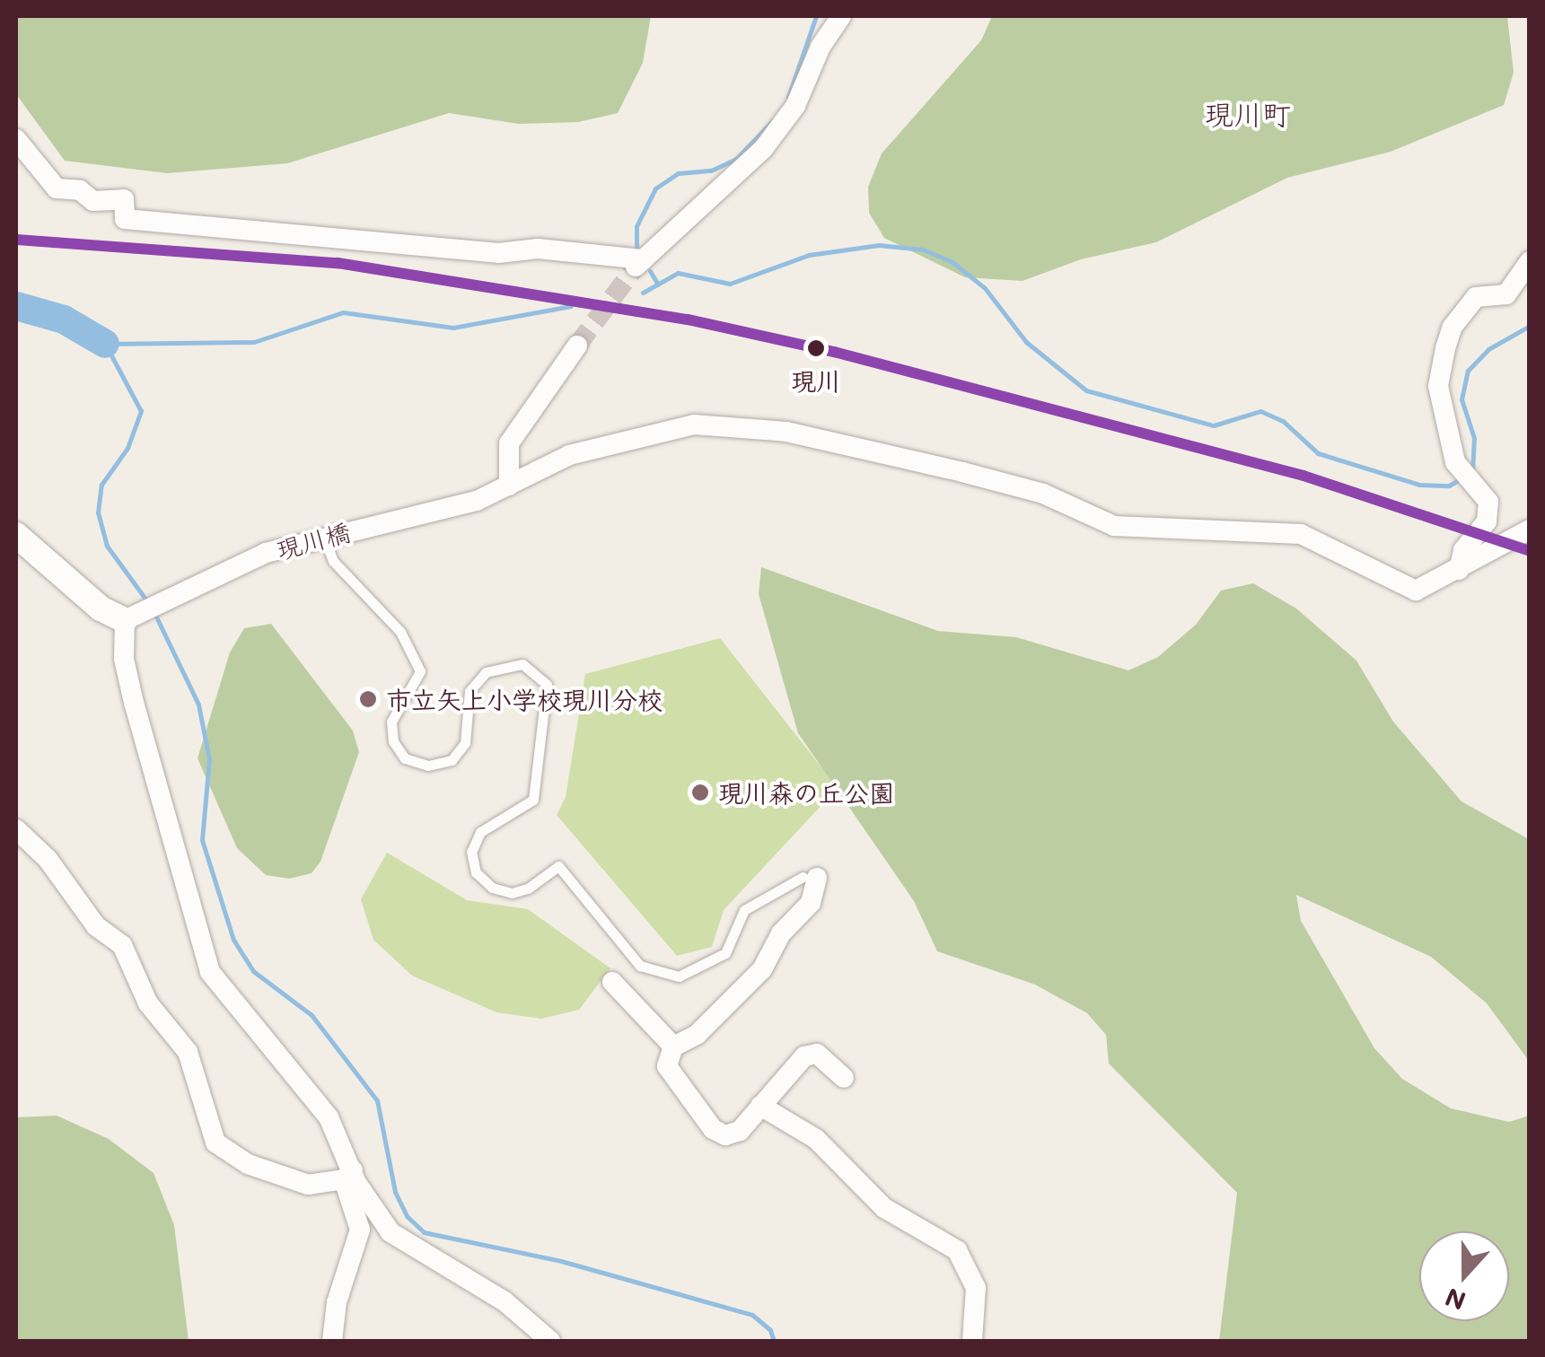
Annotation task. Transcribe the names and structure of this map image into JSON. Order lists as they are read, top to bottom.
{
  "streets": {
    "street": ["現川橋"]
  },
  "districts": ["現川町"],
  "places": ["現川", "市立矢上小学校現川分校", "現川森の丘公園"],
  "north": "bottom"
}
